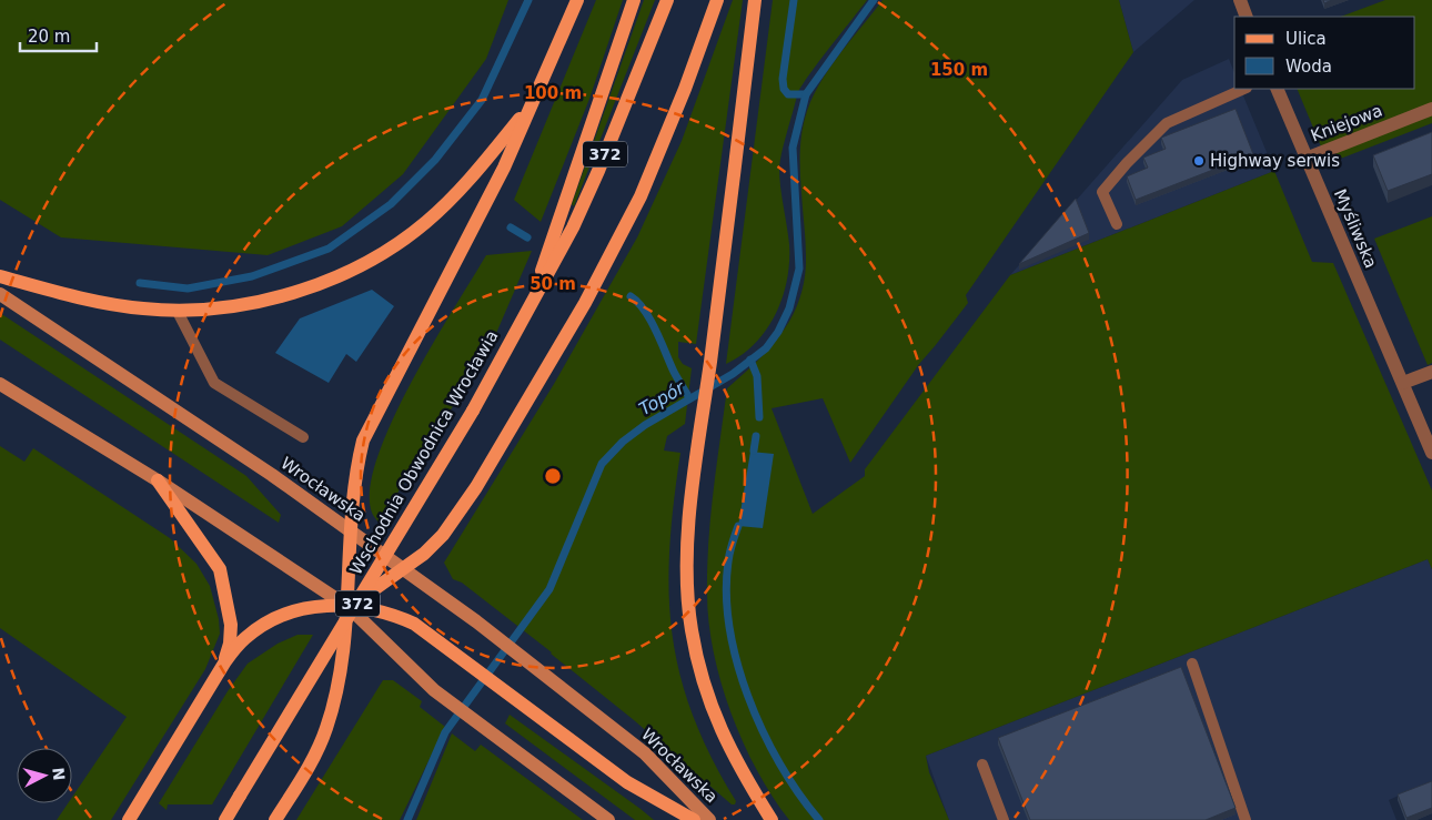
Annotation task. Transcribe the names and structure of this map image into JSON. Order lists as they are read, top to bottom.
{
  "streets": {
    "main road": ["372", "Wschodnia Obwodnica Wrocławia", "Wrocławska"],
    "street": ["Kniejowa", "Myśliwska"]
  },
  "crossings": [
    ["Kniejowa", "Myśliwska"]
  ],
  "water": ["Topór"],
  "places": ["Highway serwis"],
  "legend": ["Ulica", "Woda"],
  "scale_bar": "20 m",
  "north": "right",
  "rings": ["150 m", "100 m", "50 m"]
}
